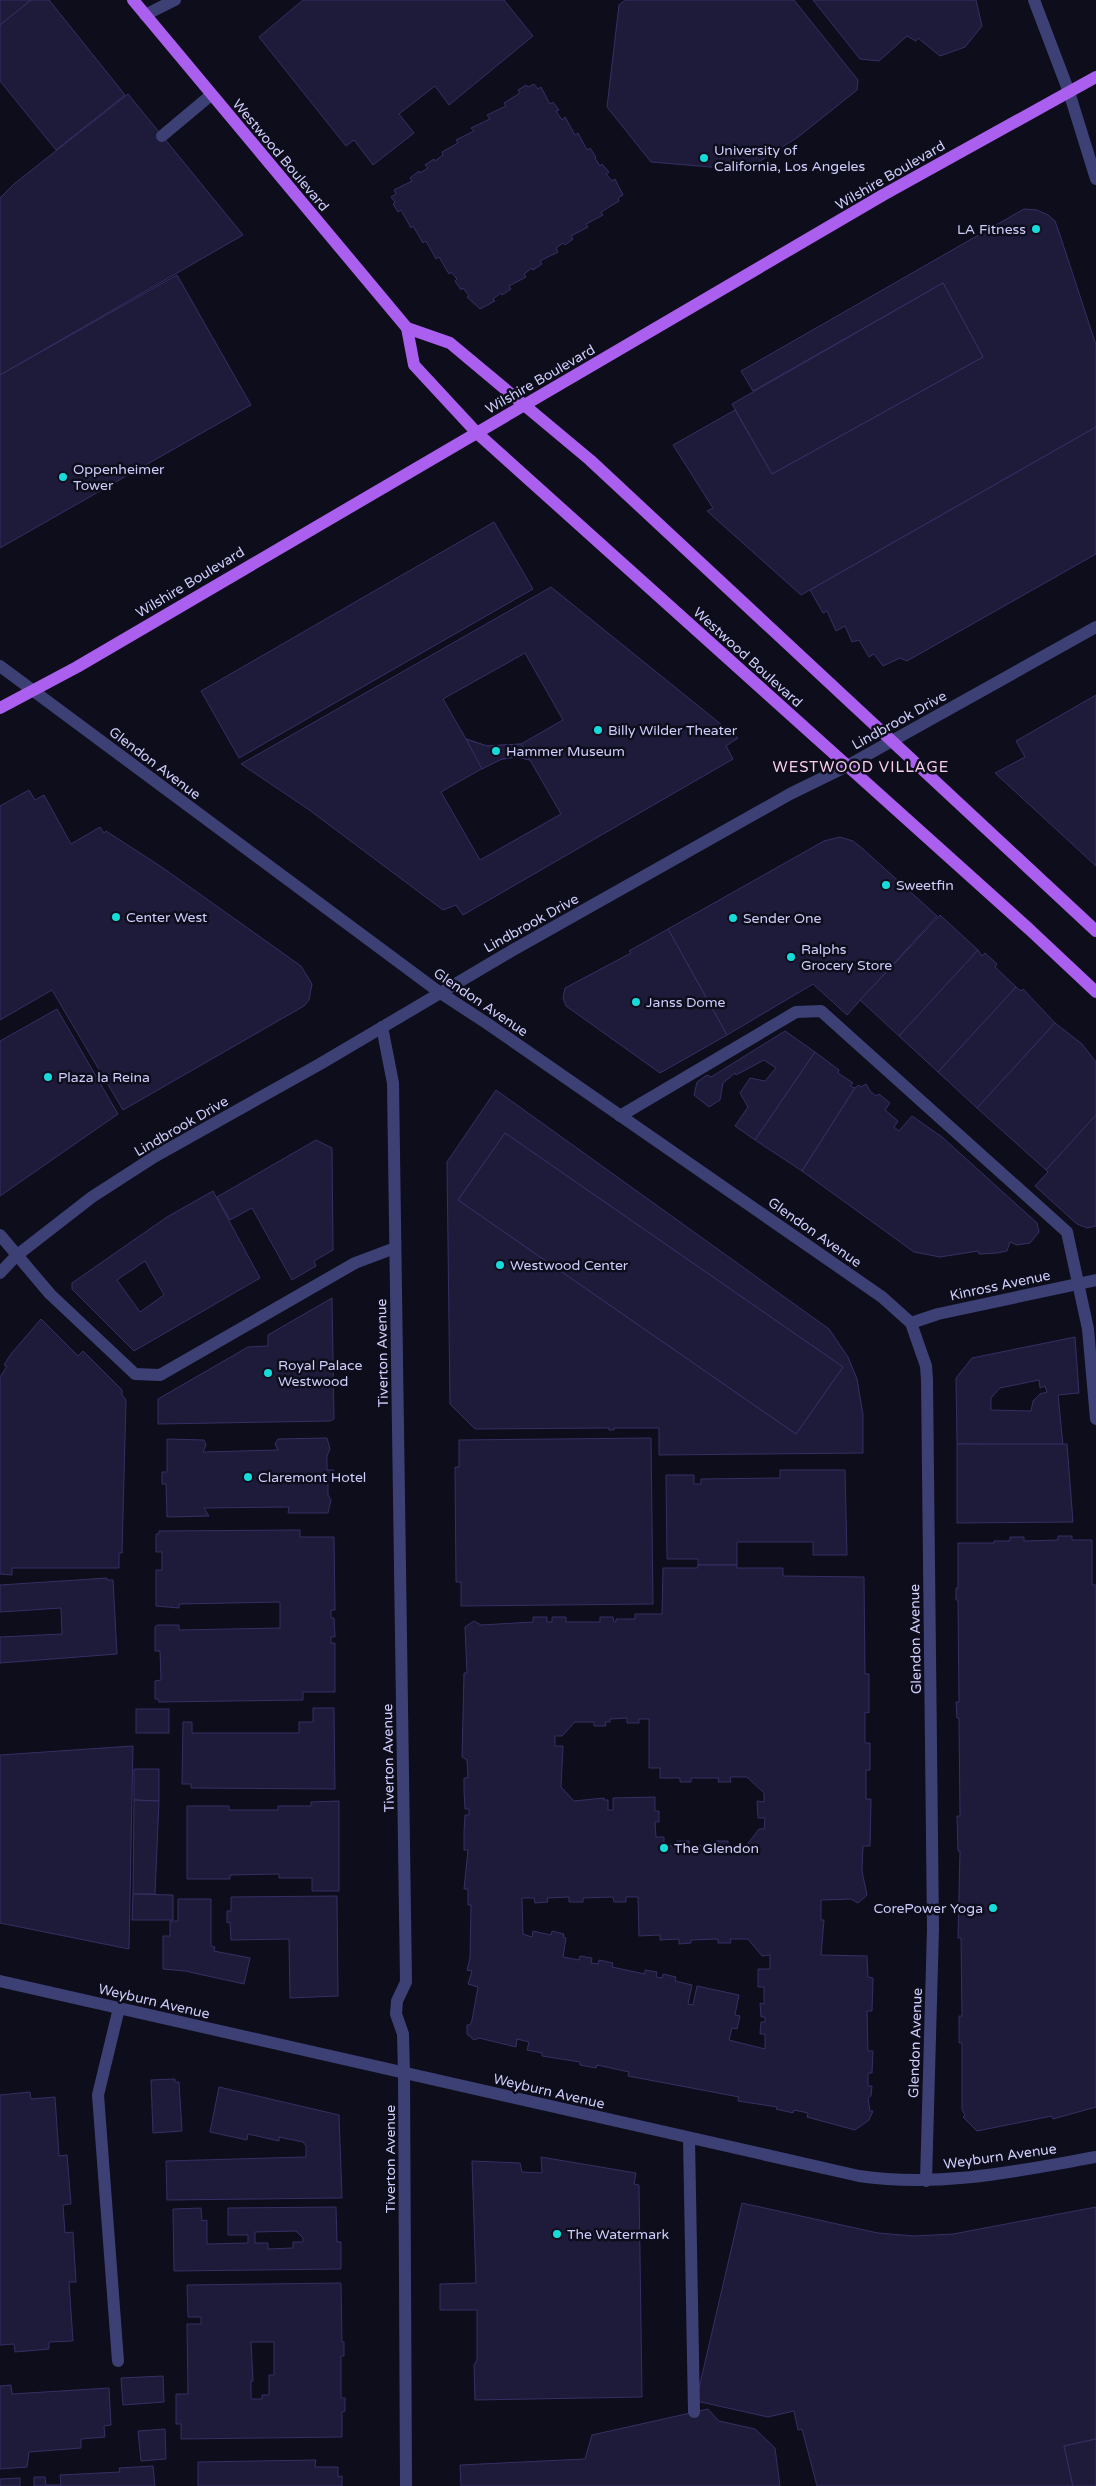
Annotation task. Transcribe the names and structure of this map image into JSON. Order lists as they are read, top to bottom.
{
  "streets": {
    "main road": ["Westwood Boulevard", "Wilshire Boulevard"],
    "street": [
      "Lindbrook Drive",
      "Glendon Avenue",
      "Kinross Avenue",
      "Tiverton Avenue",
      "Weyburn Avenue"
    ]
  },
  "crossings": [
    ["Westwood Boulevard", "Wilshire Boulevard"],
    ["Westwood Boulevard", "Lindbrook Drive"],
    ["Wilshire Boulevard", "Glendon Avenue"],
    ["Lindbrook Drive", "Glendon Avenue"],
    ["Lindbrook Drive", "Tiverton Avenue"],
    ["Glendon Avenue", "Kinross Avenue"],
    ["Glendon Avenue", "Weyburn Avenue"],
    ["Tiverton Avenue", "Weyburn Avenue"]
  ],
  "districts": ["WESTWOOD VILLAGE"],
  "places": [
    "University of California, Los Angeles",
    "LA Fitness",
    "Oppenheimer Tower",
    "Billy Wilder Theater",
    "Hammer Museum",
    "Sweetfin",
    "Center West",
    "Sender One",
    "Ralphs Grocery Store",
    "Janss Dome",
    "Plaza la Reina",
    "Westwood Center",
    "Royal Palace Westwood",
    "Claremont Hotel",
    "The Glendon",
    "CorePower Yoga",
    "The Watermark"
  ]
}
